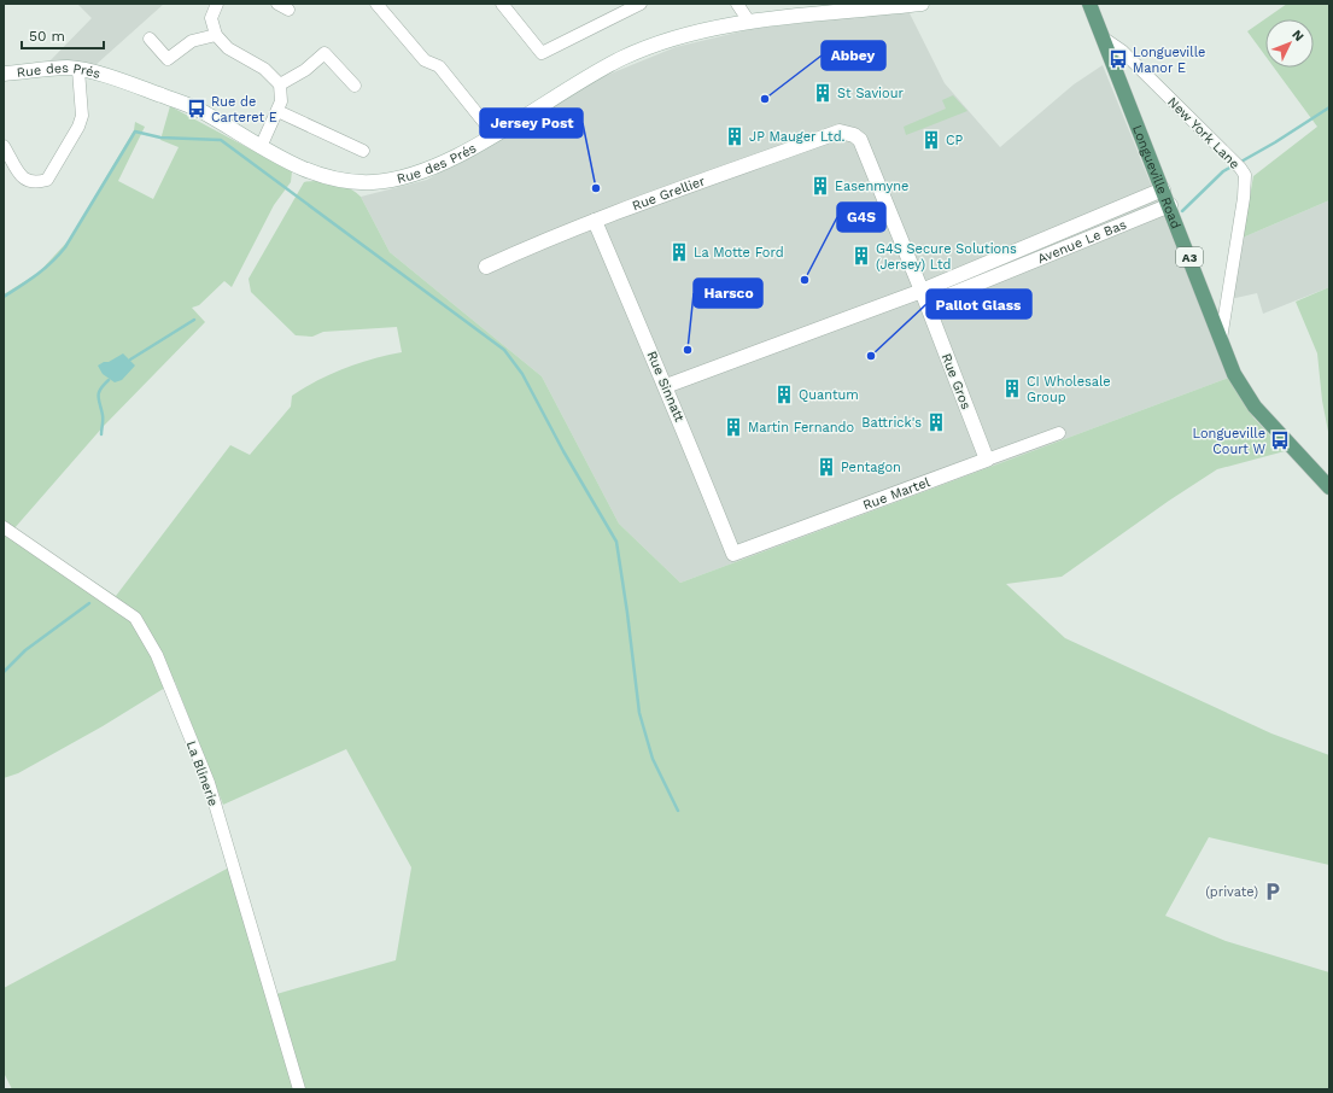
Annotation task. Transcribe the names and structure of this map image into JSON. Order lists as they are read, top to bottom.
{
  "streets": {
    "main road": ["Longueville Road", "A3"],
    "street": [
      "Rue des Prés",
      "New York Lane",
      "Rue Grellier",
      "Avenue Le Bas",
      "Rue Gros",
      "Rue Sinnatt",
      "Rue Martel",
      "La Blinerie"
    ]
  },
  "crossings": [
    ["New York Lane", "Longueville Road"],
    ["Longueville Road", "Avenue Le Bas"],
    ["Rue Grellier", "Rue Gros"],
    ["Rue Grellier", "Rue Sinnatt"],
    ["Avenue Le Bas", "Rue Gros"],
    ["Avenue Le Bas", "Rue Sinnatt"],
    ["Rue Gros", "Rue Martel"],
    ["Rue Sinnatt", "Rue Martel"]
  ],
  "places": {
    "bus stop": ["Longueville Manor E", "Rue de Carteret E", "Longueville Court W"],
    "building": [
      "St Saviour",
      "JP Mauger Ltd.",
      "CP",
      "Easenmyne",
      "La Motte Ford",
      "G4S Secure Solutions (Jersey) Ltd",
      "CI Wholesale Group",
      "Quantum",
      "Battrick's",
      "Martin Fernando",
      "Pentagon"
    ],
    "other": [
      "Abbey",
      "Jersey Post",
      "G4S",
      "Harsco",
      "Pallot Glass"
    ],
    "parking": ["(private)"]
  },
  "scale_bar": "50 m",
  "north": "top right"
}
